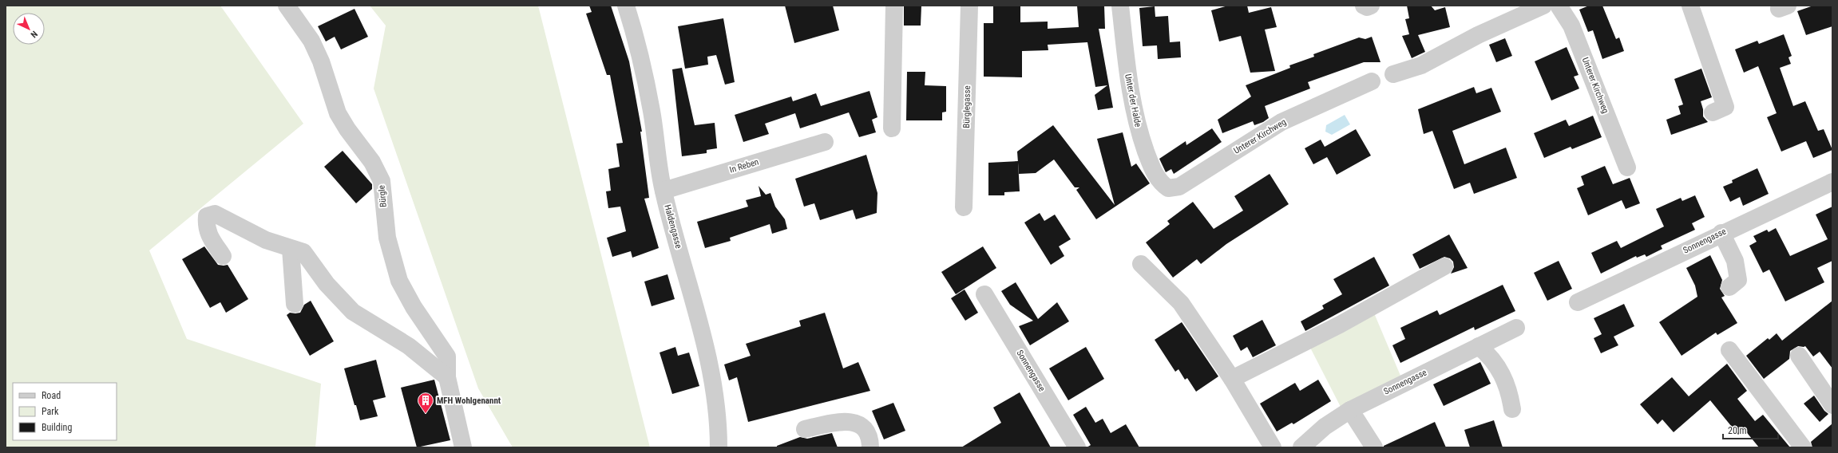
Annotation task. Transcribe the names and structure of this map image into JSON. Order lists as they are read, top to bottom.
{
  "streets": {
    "street": [
      "Unterer Kirchweg",
      "Unter der Halde",
      "Bürglegasse",
      "In Reben",
      "Bürgle",
      "Haldengasse",
      "Sonnengasse"
    ]
  },
  "crossings": [
    ["Unterer Kirchweg", "Unter der Halde"],
    ["In Reben", "Haldengasse"]
  ],
  "places": {
    "building": ["MFH Wohlgenannt"]
  },
  "legend": ["Road", "Park", "Building"],
  "scale_bar": "20 m",
  "north": "bottom right"
}
